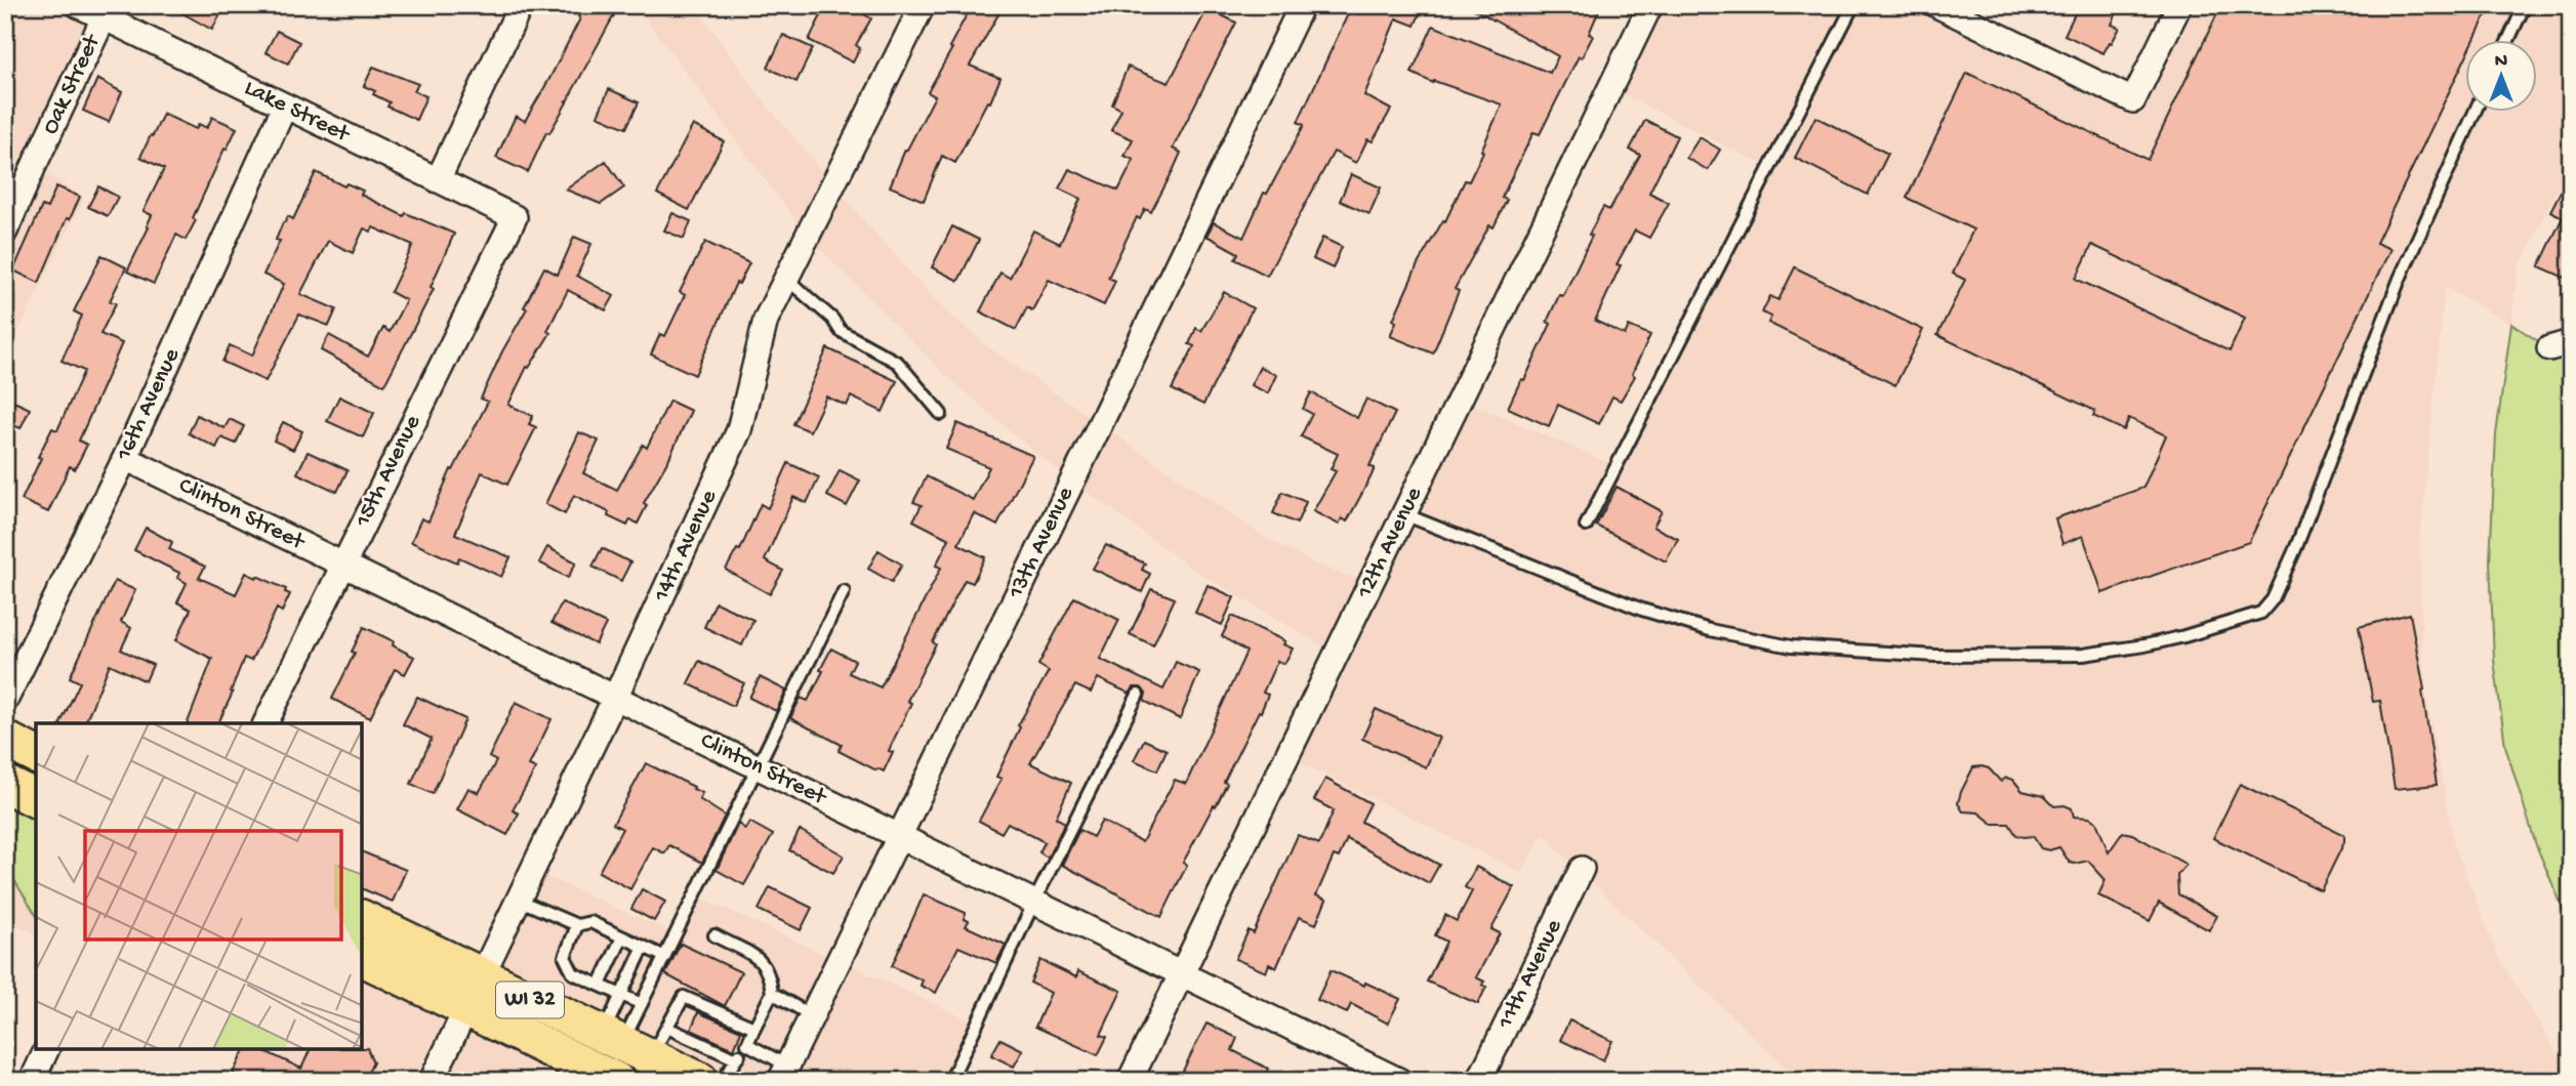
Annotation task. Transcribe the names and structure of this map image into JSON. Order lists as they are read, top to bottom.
{
  "streets": {
    "main road": ["WI 32"],
    "street": [
      "Oak Street",
      "Lake Street",
      "16th Avenue",
      "15th Avenue",
      "Clinton Street",
      "13th Avenue",
      "12th Avenue",
      "14th Avenue",
      "11th Avenue"
    ]
  },
  "crossings": [
    ["Oak Street", "Lake Street"],
    ["Lake Street", "16th Avenue"],
    ["Lake Street", "15th Avenue"],
    ["16th Avenue", "Clinton Street"],
    ["15th Avenue", "Clinton Street"],
    ["Clinton Street", "13th Avenue"],
    ["Clinton Street", "12th Avenue"],
    ["Clinton Street", "14th Avenue"],
    ["14th Avenue", "WI 32"]
  ],
  "north": "top"
}
